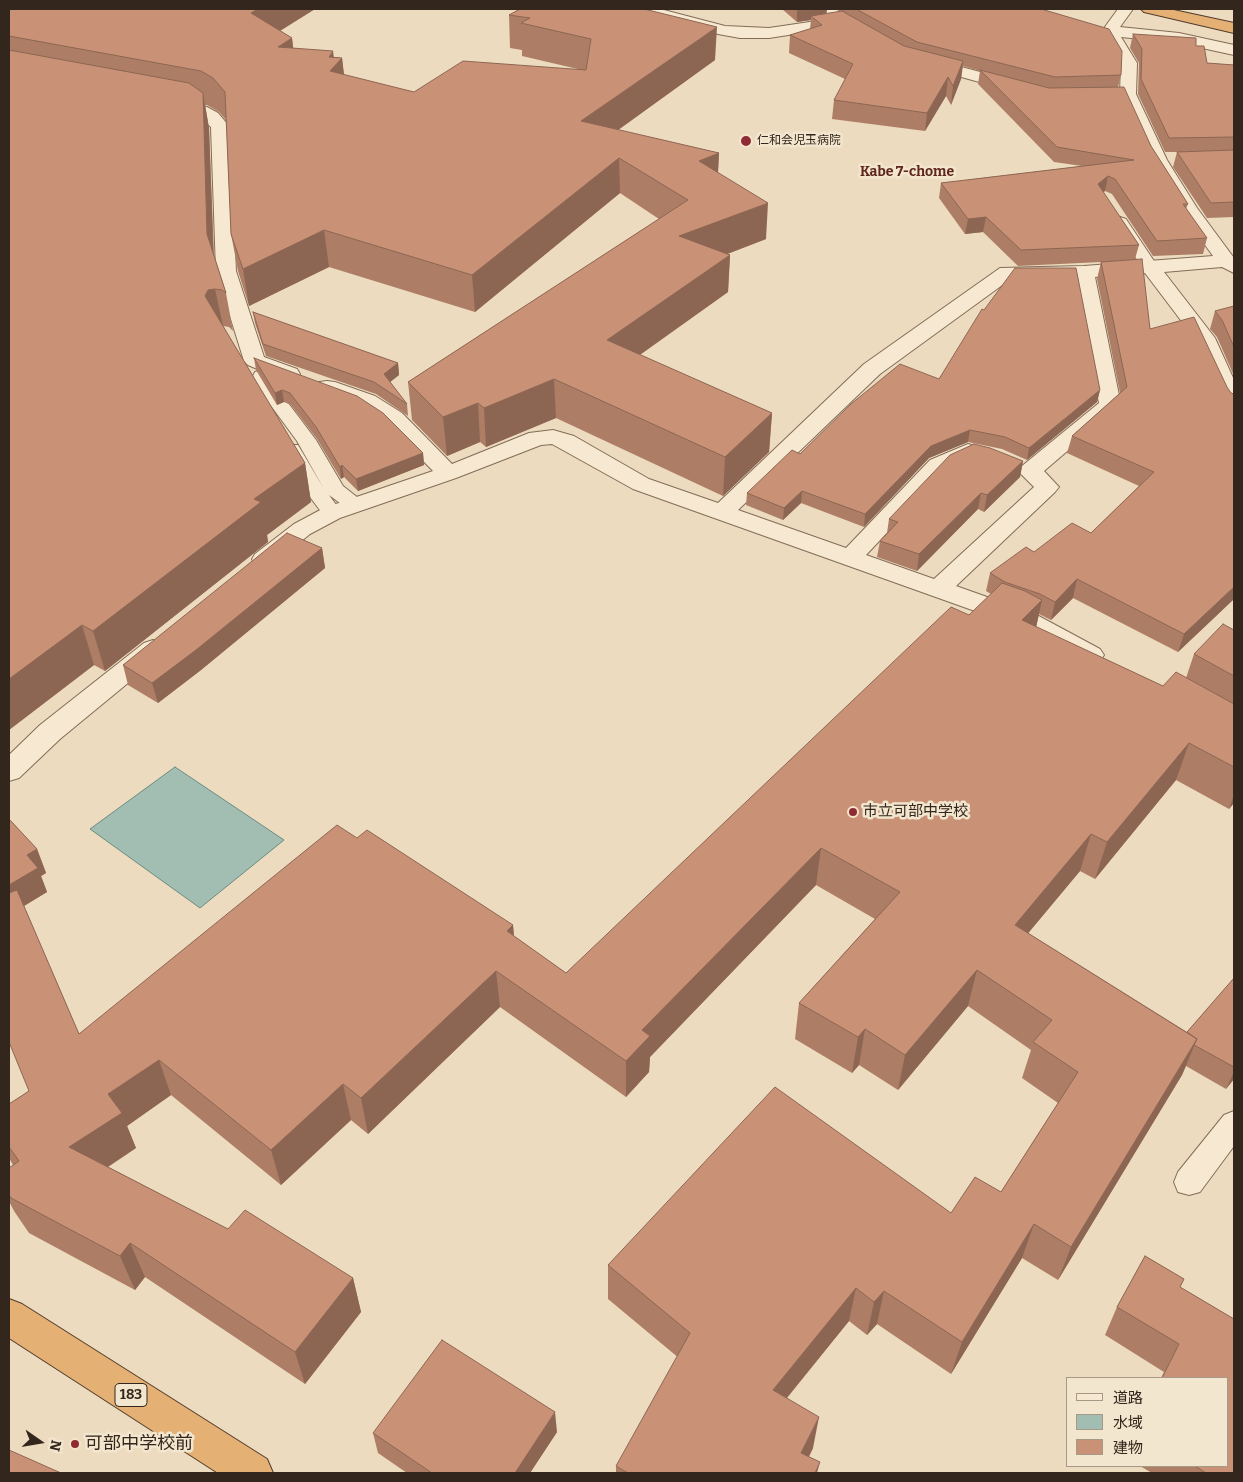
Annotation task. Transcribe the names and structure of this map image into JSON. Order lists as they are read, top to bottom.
{
  "streets": {
    "highway": ["183"]
  },
  "districts": ["Kabe 7-chome"],
  "places": ["仁和会児玉病院", "市立可部中学校", "可部中学校前"],
  "legend": ["道路", "水域", "建物"],
  "north": "right"
}
